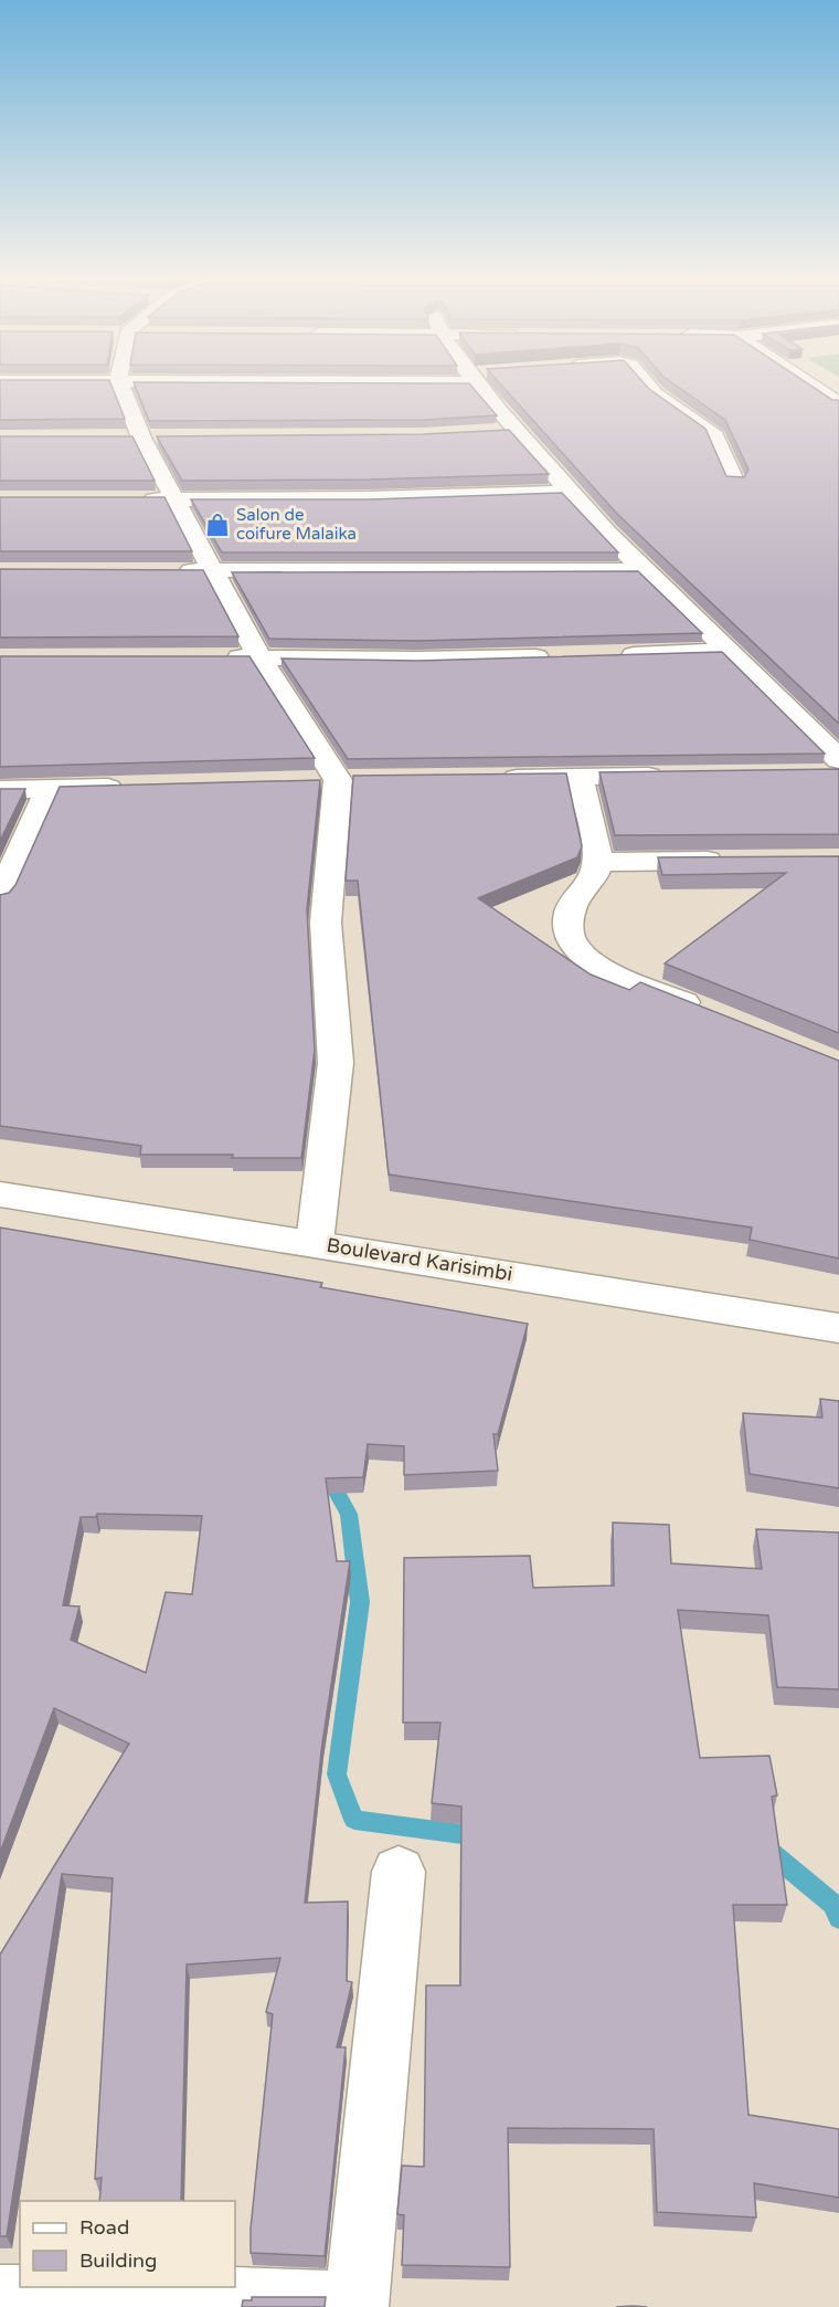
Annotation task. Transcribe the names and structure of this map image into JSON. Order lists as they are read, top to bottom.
{
  "streets": {
    "street": ["Boulevard Karisimbi"]
  },
  "places": {
    "shop": ["Salon de coifure Malaika"]
  },
  "legend": ["Road", "Building"]
}
